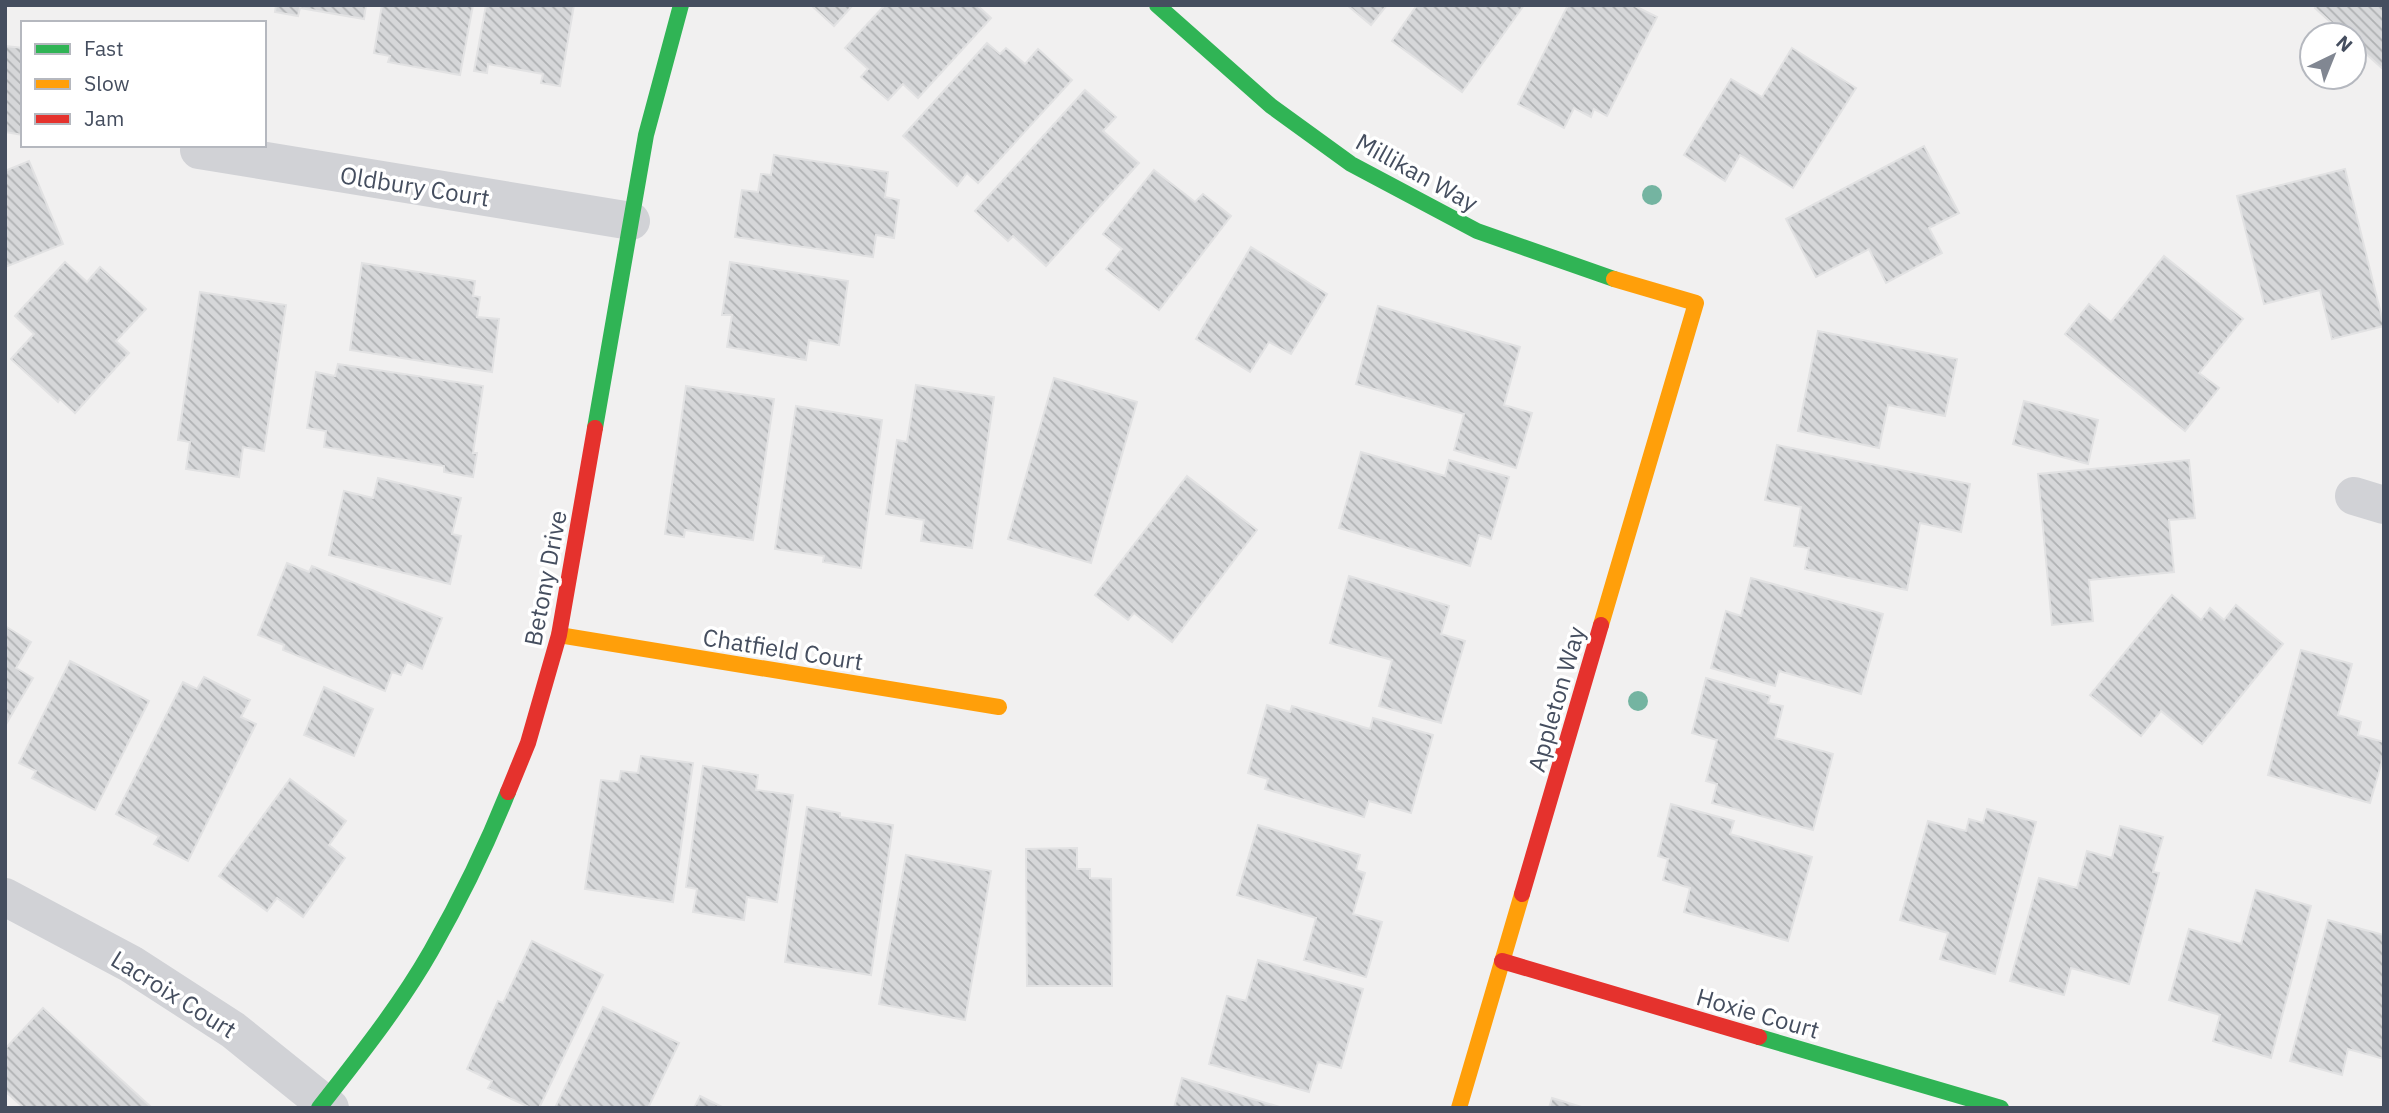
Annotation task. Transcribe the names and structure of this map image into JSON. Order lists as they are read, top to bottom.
{
  "streets": {
    "street": [
      "Millikan Way",
      "Oldbury Court",
      "Betony Drive",
      "Chatfield Court",
      "Appleton Way",
      "Lacroix Court",
      "Hoxie Court"
    ]
  },
  "crossings": [
    ["Millikan Way", "Appleton Way"],
    ["Oldbury Court", "Betony Drive"],
    ["Betony Drive", "Chatfield Court"],
    ["Betony Drive", "Lacroix Court"],
    ["Appleton Way", "Hoxie Court"]
  ],
  "legend": ["Fast", "Slow", "Jam"],
  "north": "top right"
}
